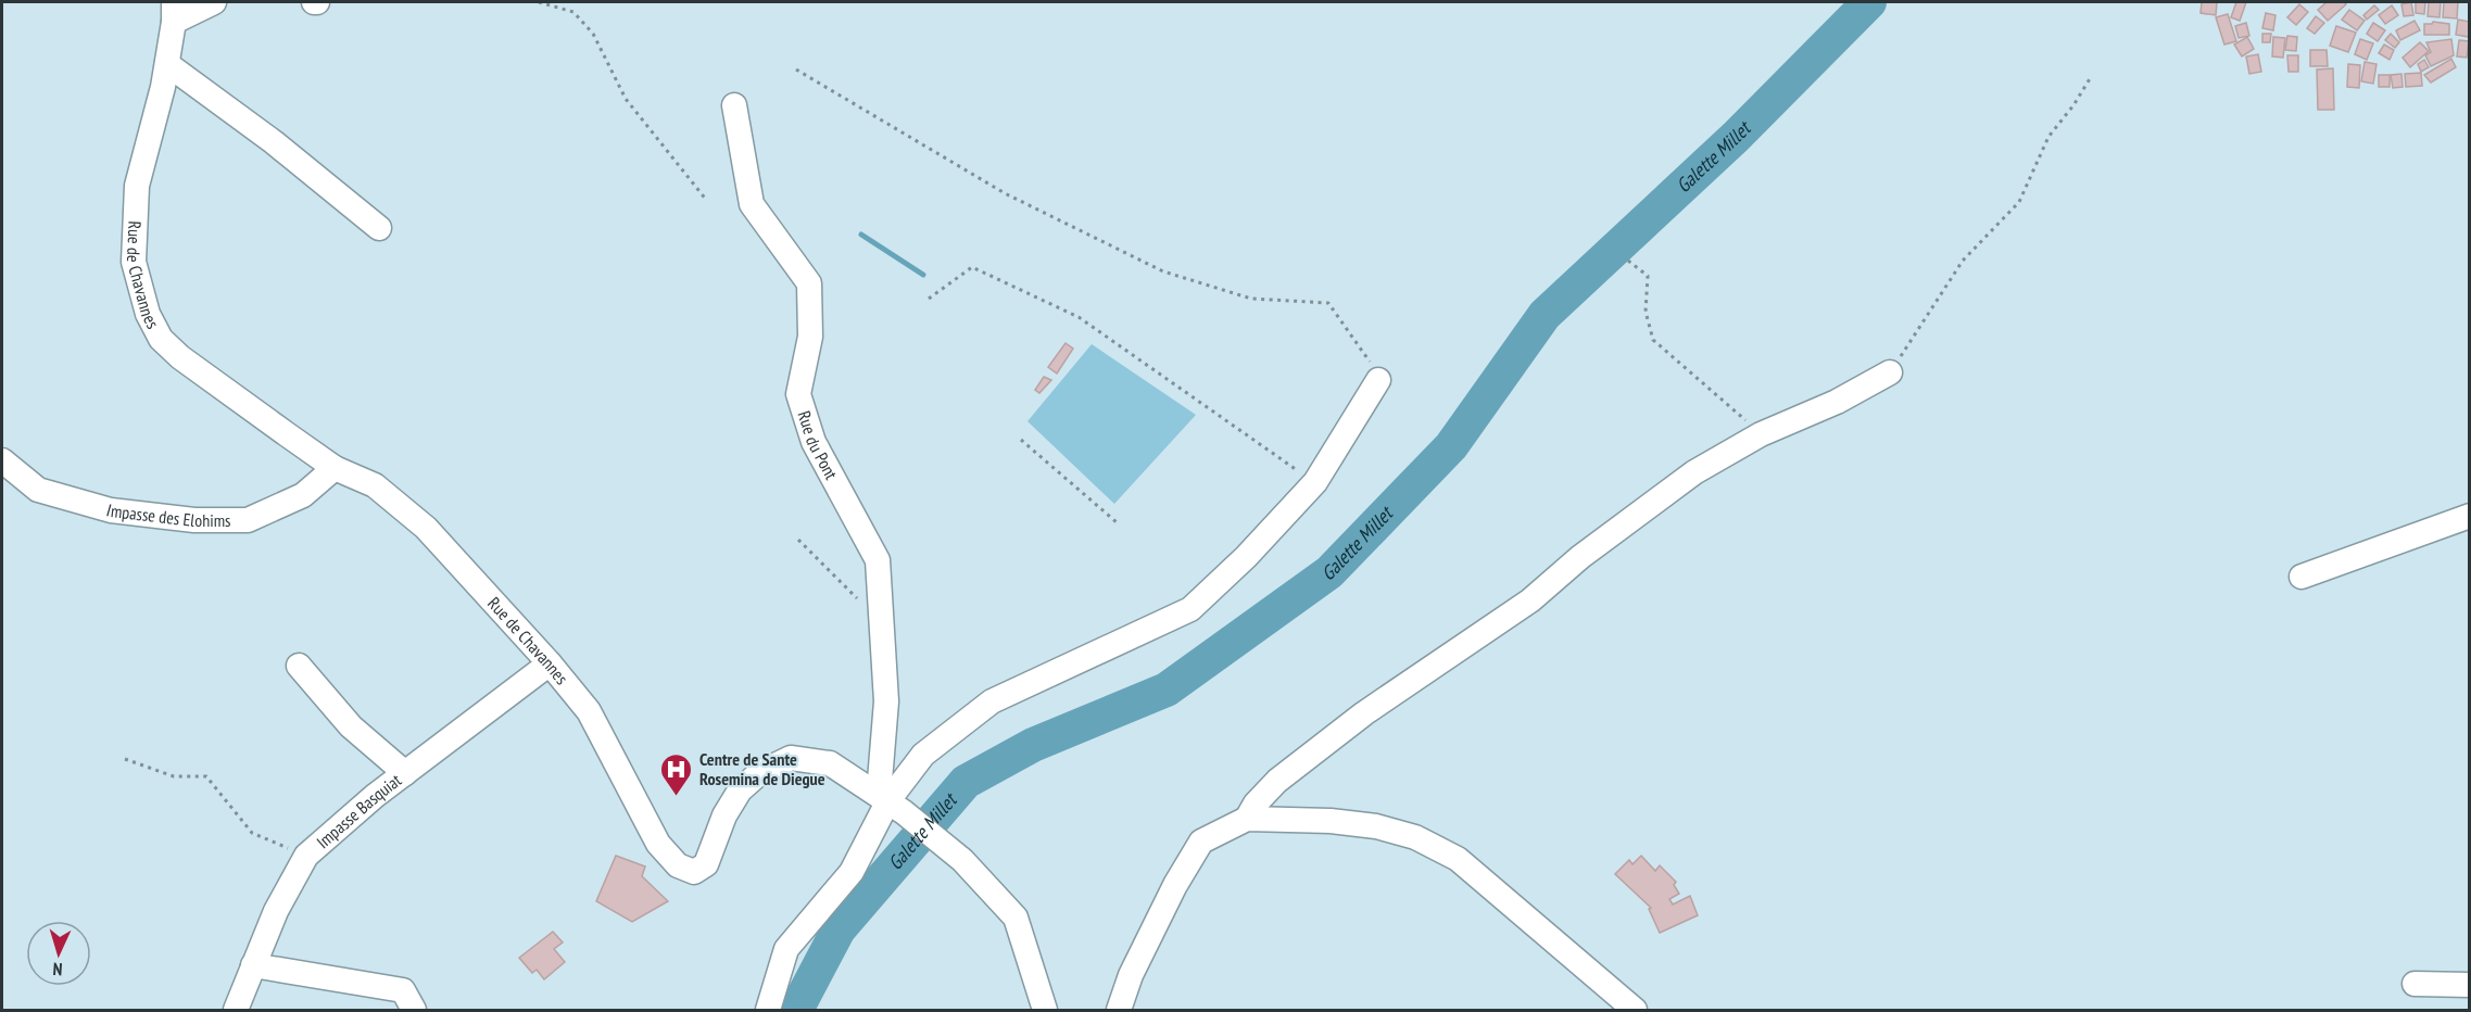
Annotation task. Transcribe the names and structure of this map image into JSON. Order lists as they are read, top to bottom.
{
  "streets": {
    "street": [
      "Rue de Chavannes",
      "Rue du Pont",
      "Impasse des Elohims",
      "Impasse Basquiat"
    ]
  },
  "crossings": [
    ["Rue de Chavannes", "Rue du Pont"],
    ["Rue de Chavannes", "Impasse des Elohims"],
    ["Rue de Chavannes", "Impasse Basquiat"]
  ],
  "water": ["Galette Millet"],
  "places": {
    "hospital": ["Centre de Sante Rosemina de Diegue"]
  },
  "north": "bottom"
}
